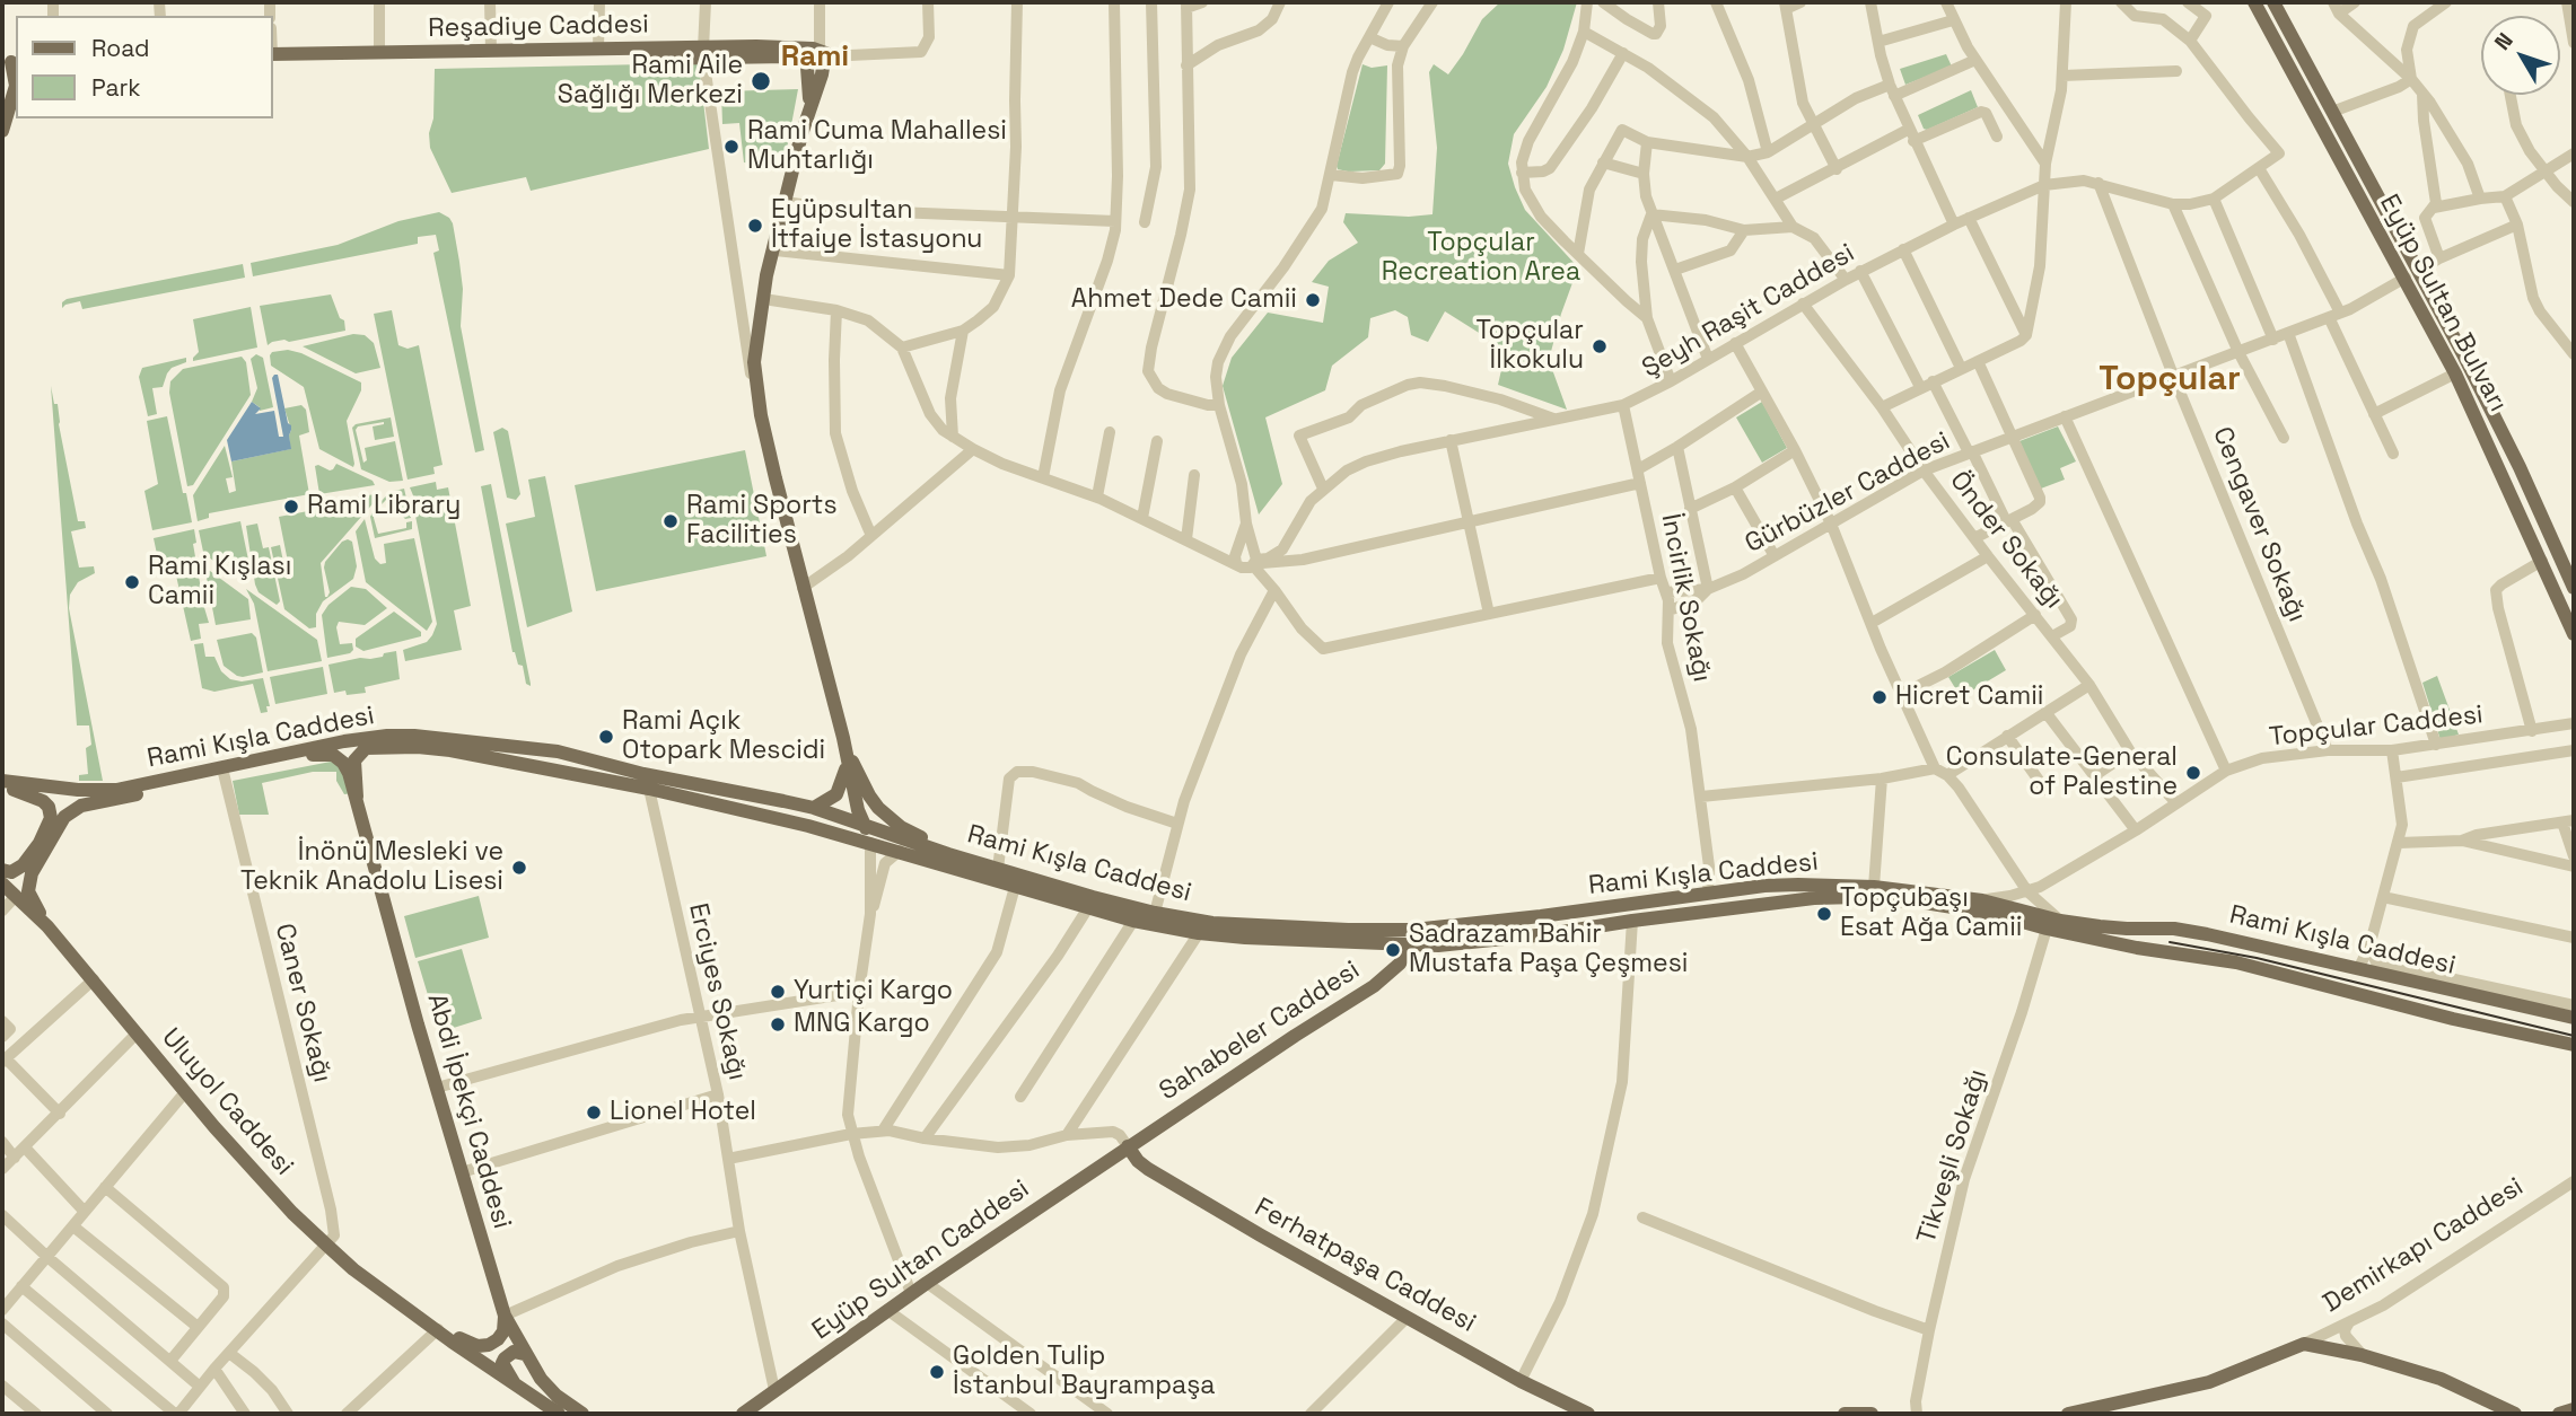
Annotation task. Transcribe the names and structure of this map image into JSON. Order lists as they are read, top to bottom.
{
  "streets": {
    "main road": [
      "Reşadiye Caddesi",
      "Eyüp Sultan Bulvarı",
      "Rami Kışla Caddesi",
      "Sahabeler Caddesi",
      "Uluyol Caddesi",
      "Abdi İpekçi Caddesi",
      "Demirkapı Caddesi",
      "Eyüp Sultan Caddesi",
      "Ferhatpaşa Caddesi"
    ],
    "street": [
      "Şeyh Raşit Caddesi",
      "Gürbüzler Caddesi",
      "Cengaver Sokağı",
      "Önder Sokağı",
      "İncirlik Sokağı",
      "Topçular Caddesi",
      "Erciyes Sokağı",
      "Caner Sokağı",
      "Tikveşli Sokağı"
    ]
  },
  "crossings": [
    ["Eyüp Sultan Bulvarı", "Gürbüzler Caddesi"],
    ["Şeyh Raşit Caddesi", "Cengaver Sokağı"],
    ["Şeyh Raşit Caddesi", "Önder Sokağı"],
    ["Şeyh Raşit Caddesi", "İncirlik Sokağı"],
    ["Gürbüzler Caddesi", "Cengaver Sokağı"],
    ["Gürbüzler Caddesi", "Önder Sokağı"],
    ["Cengaver Sokağı", "Topçular Caddesi"],
    ["Önder Sokağı", "Topçular Caddesi"],
    ["İncirlik Sokağı", "Rami Kışla Caddesi"],
    ["Topçular Caddesi", "Rami Kışla Caddesi"],
    ["Rami Kışla Caddesi", "Erciyes Sokağı"],
    ["Rami Kışla Caddesi", "Caner Sokağı"],
    ["Rami Kışla Caddesi", "Sahabeler Caddesi"],
    ["Rami Kışla Caddesi", "Abdi İpekçi Caddesi"],
    ["Rami Kışla Caddesi", "Tikveşli Sokağı"],
    ["Erciyes Sokağı", "Eyüp Sultan Caddesi"],
    ["Caner Sokağı", "Uluyol Caddesi"],
    ["Sahabeler Caddesi", "Eyüp Sultan Caddesi"],
    ["Sahabeler Caddesi", "Ferhatpaşa Caddesi"],
    ["Eyüp Sultan Caddesi", "Ferhatpaşa Caddesi"]
  ],
  "districts": ["Rami", "Topçular"],
  "parks": ["Topçular Recreation Area"],
  "places": [
    "Rami Aile Sağlığı Merkezi",
    "Rami Cuma Mahallesi Muhtarlığı",
    "Eyüpsultan İtfaiye İstasyonu",
    "Ahmet Dede Camii",
    "Topçular İlkokulu",
    "Rami Library",
    "Rami Sports Facilities",
    "Rami Kışlası Camii",
    "Hicret Camii",
    "Rami Açık Otopark Mescidi",
    "Consulate-General of Palestine",
    "İnönü Mesleki ve Teknik Anadolu Lisesi",
    "Topçubaşı Esat Ağa Camii",
    "Sadrazam Bahir Mustafa Paşa Çeşmesi",
    "Yurtiçi Kargo",
    "MNG Kargo",
    "Lionel Hotel",
    "Golden Tulip İstanbul Bayrampaşa"
  ],
  "legend": ["Road", "Park"],
  "north": "top left"
}
